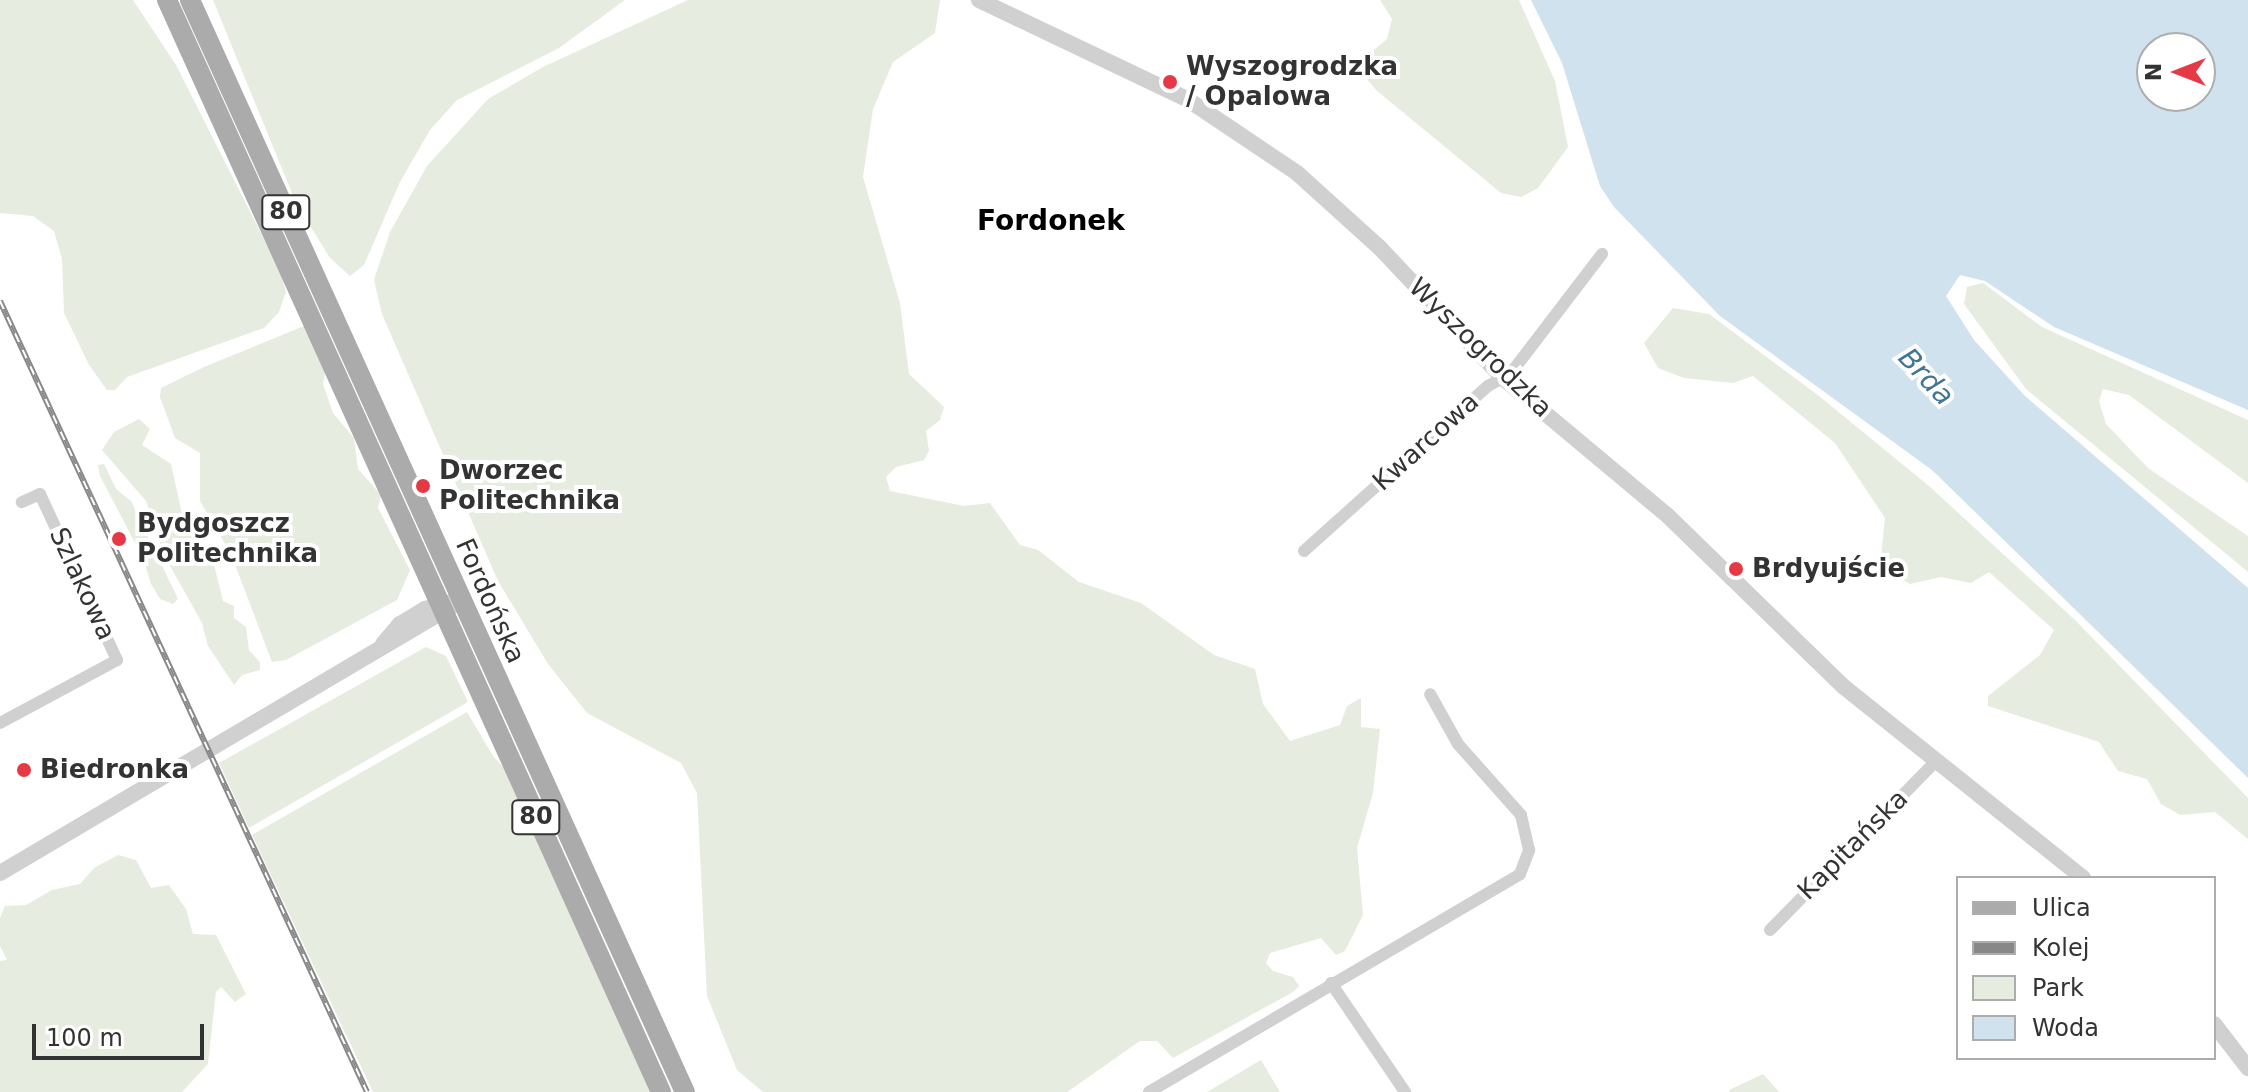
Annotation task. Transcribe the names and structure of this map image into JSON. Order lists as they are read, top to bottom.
{
  "streets": {
    "main road": ["80", "Fordońska"],
    "street": [
      "Wyszogrodzka",
      "Kwarcowa",
      "Szlakowa",
      "Kapitańska"
    ]
  },
  "crossings": [
    ["Wyszogrodzka", "Kwarcowa"],
    ["Wyszogrodzka", "Kapitańska"]
  ],
  "districts": ["Fordonek"],
  "water": ["Brda"],
  "places": [
    "Wyszogrodzka / Opalowa",
    "Dworzec Politechnika",
    "Bydgoszcz Politechnika",
    "Brdyujście",
    "Biedronka"
  ],
  "legend": [
    "Ulica",
    "Kolej",
    "Park",
    "Woda"
  ],
  "scale_bar": "100 m",
  "north": "left"
}
